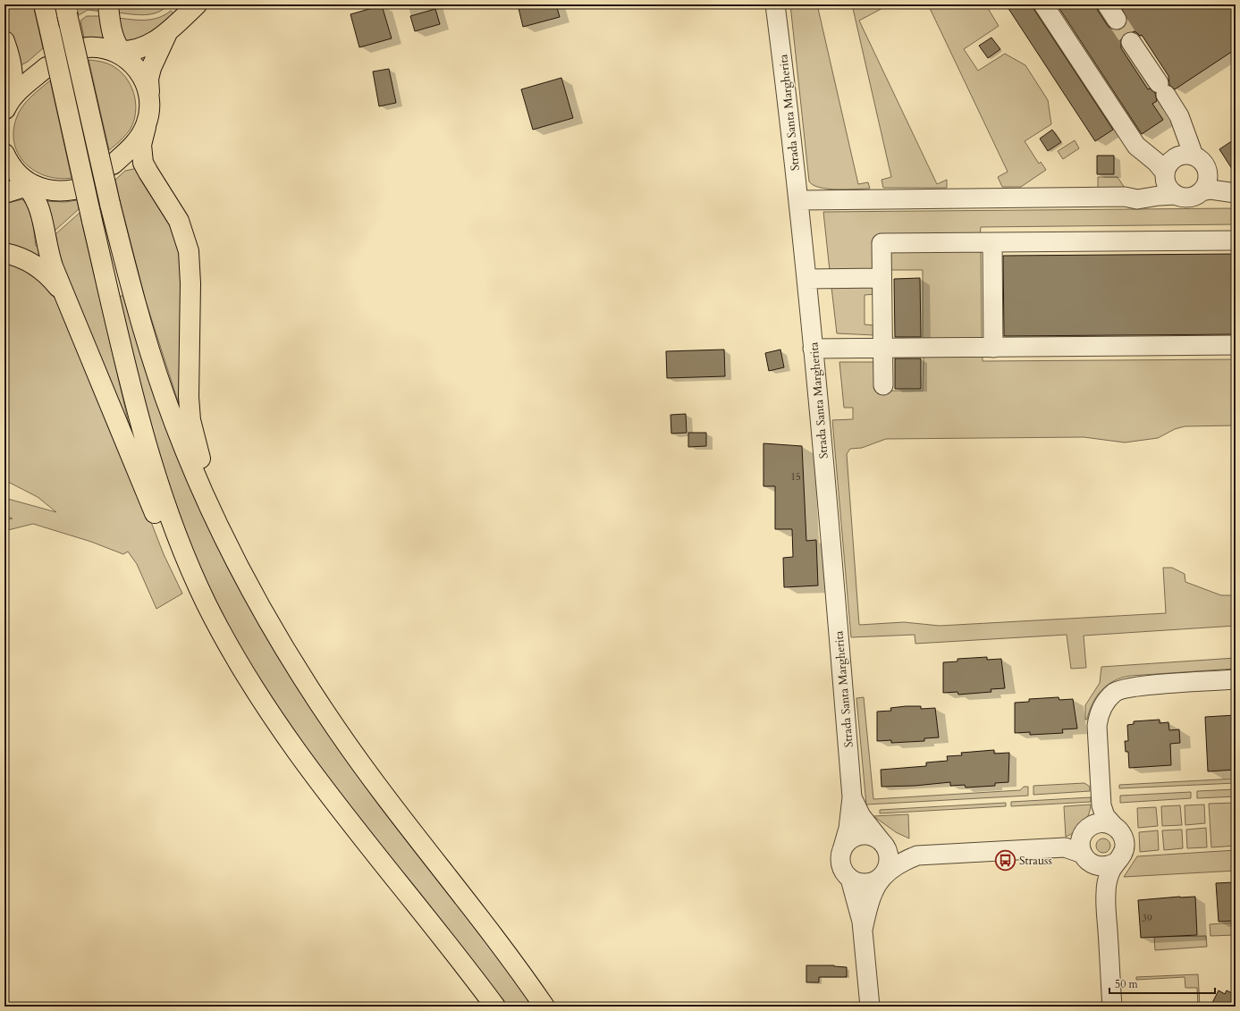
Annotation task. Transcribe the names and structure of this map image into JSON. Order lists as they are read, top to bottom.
{
  "streets": {
    "street": ["Strada Santa Margherita"]
  },
  "places": {
    "bus stop": ["Strauss"]
  },
  "house_numbers": ["15", "39"],
  "scale_bar": "50 m"
}
